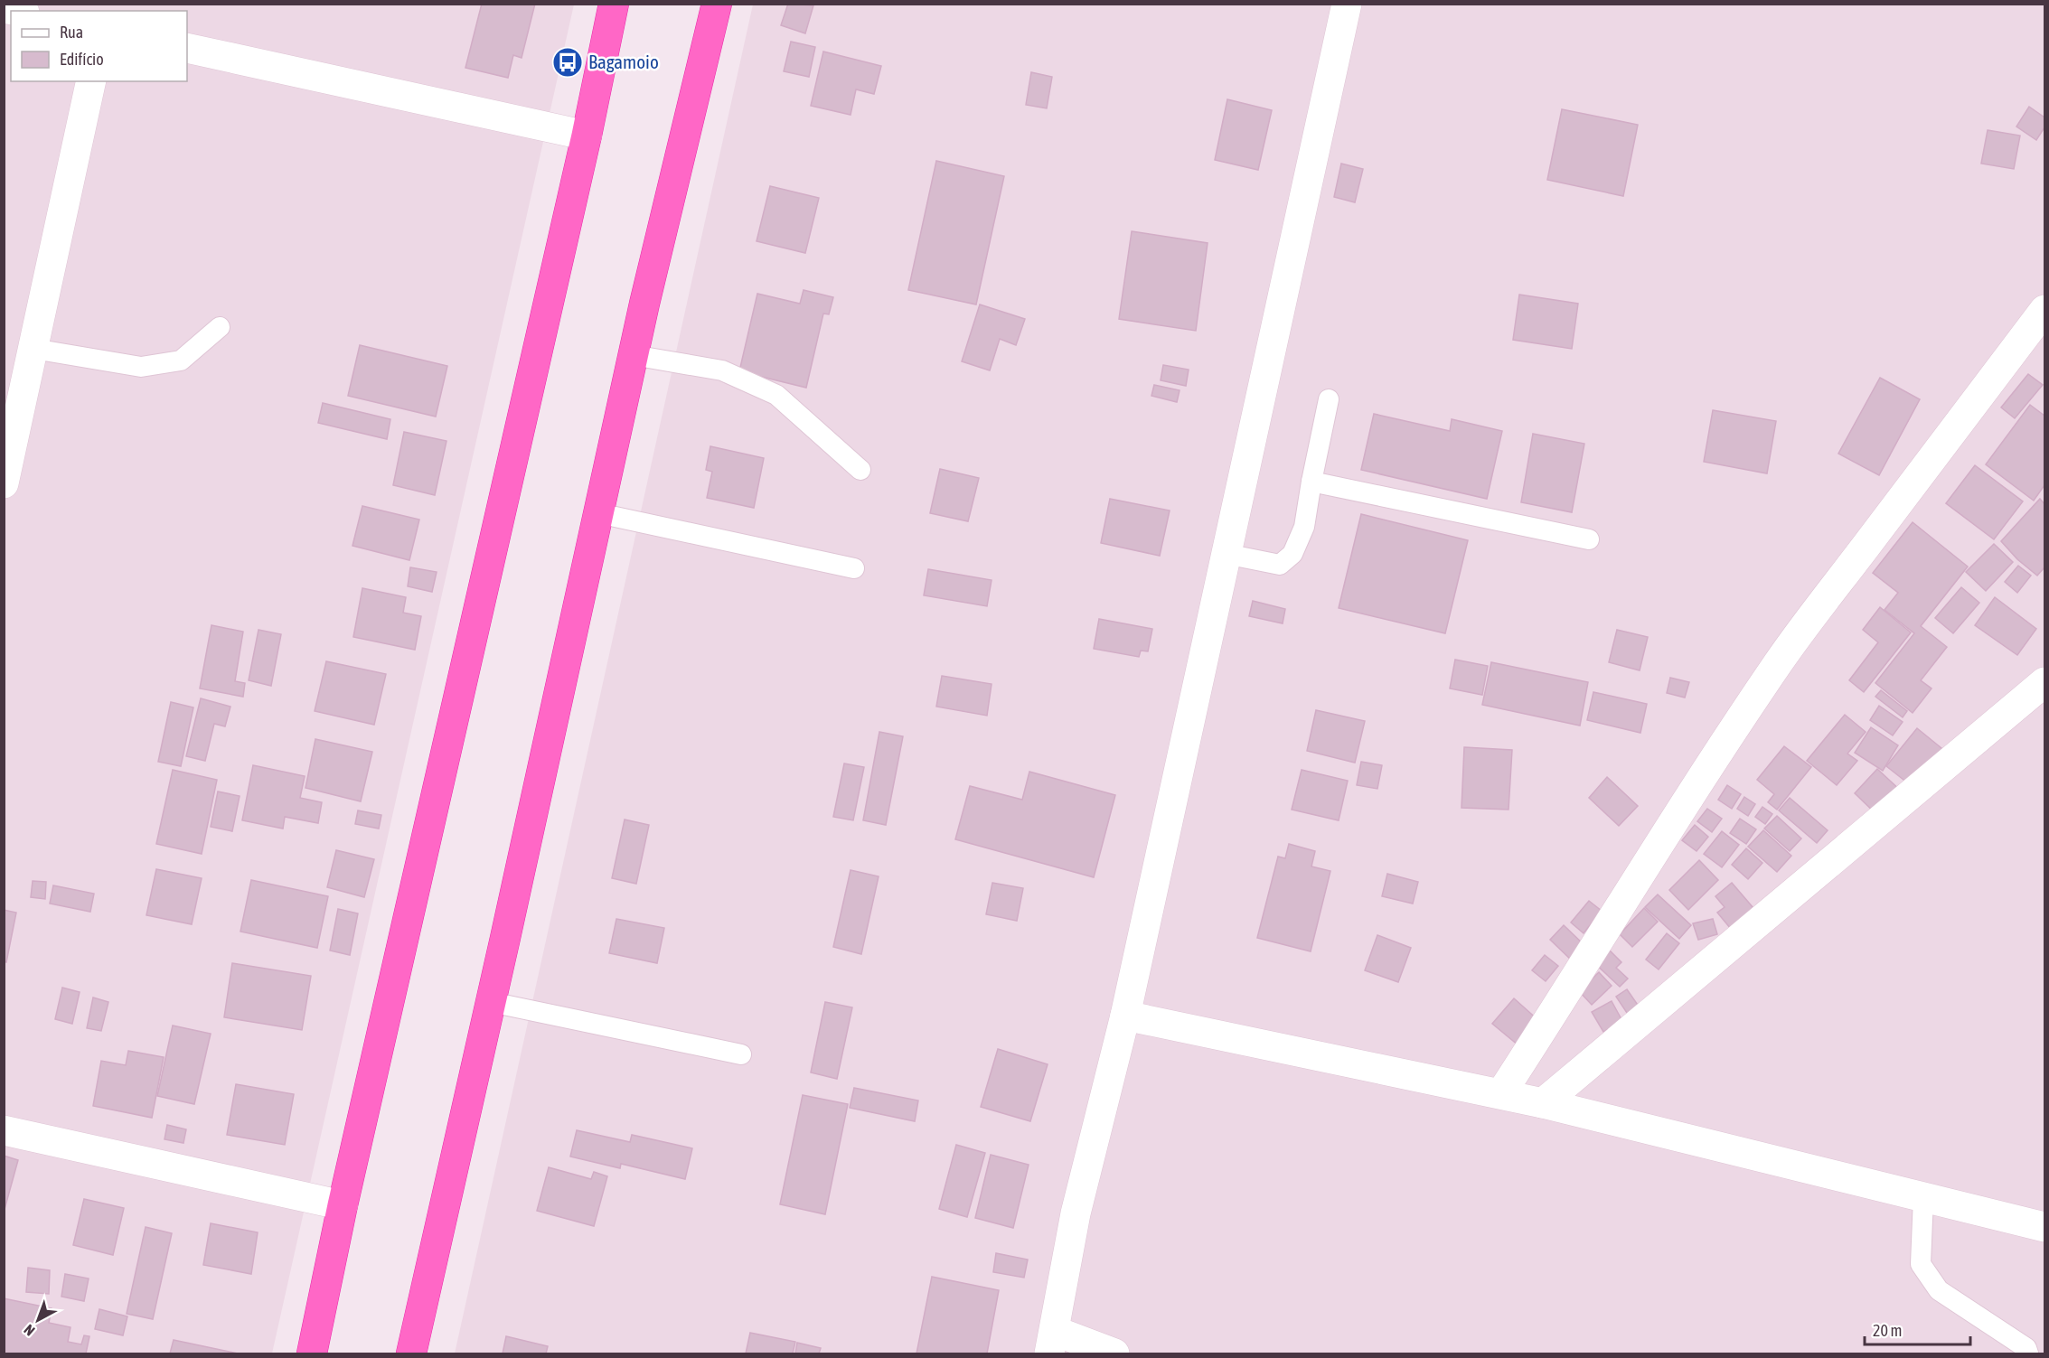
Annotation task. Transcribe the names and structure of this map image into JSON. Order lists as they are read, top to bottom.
{
  "places": {
    "bus stop": ["Bagamoio"]
  },
  "legend": ["Rua", "Edifício"],
  "scale_bar": "20 m",
  "north": "bottom left"
}
